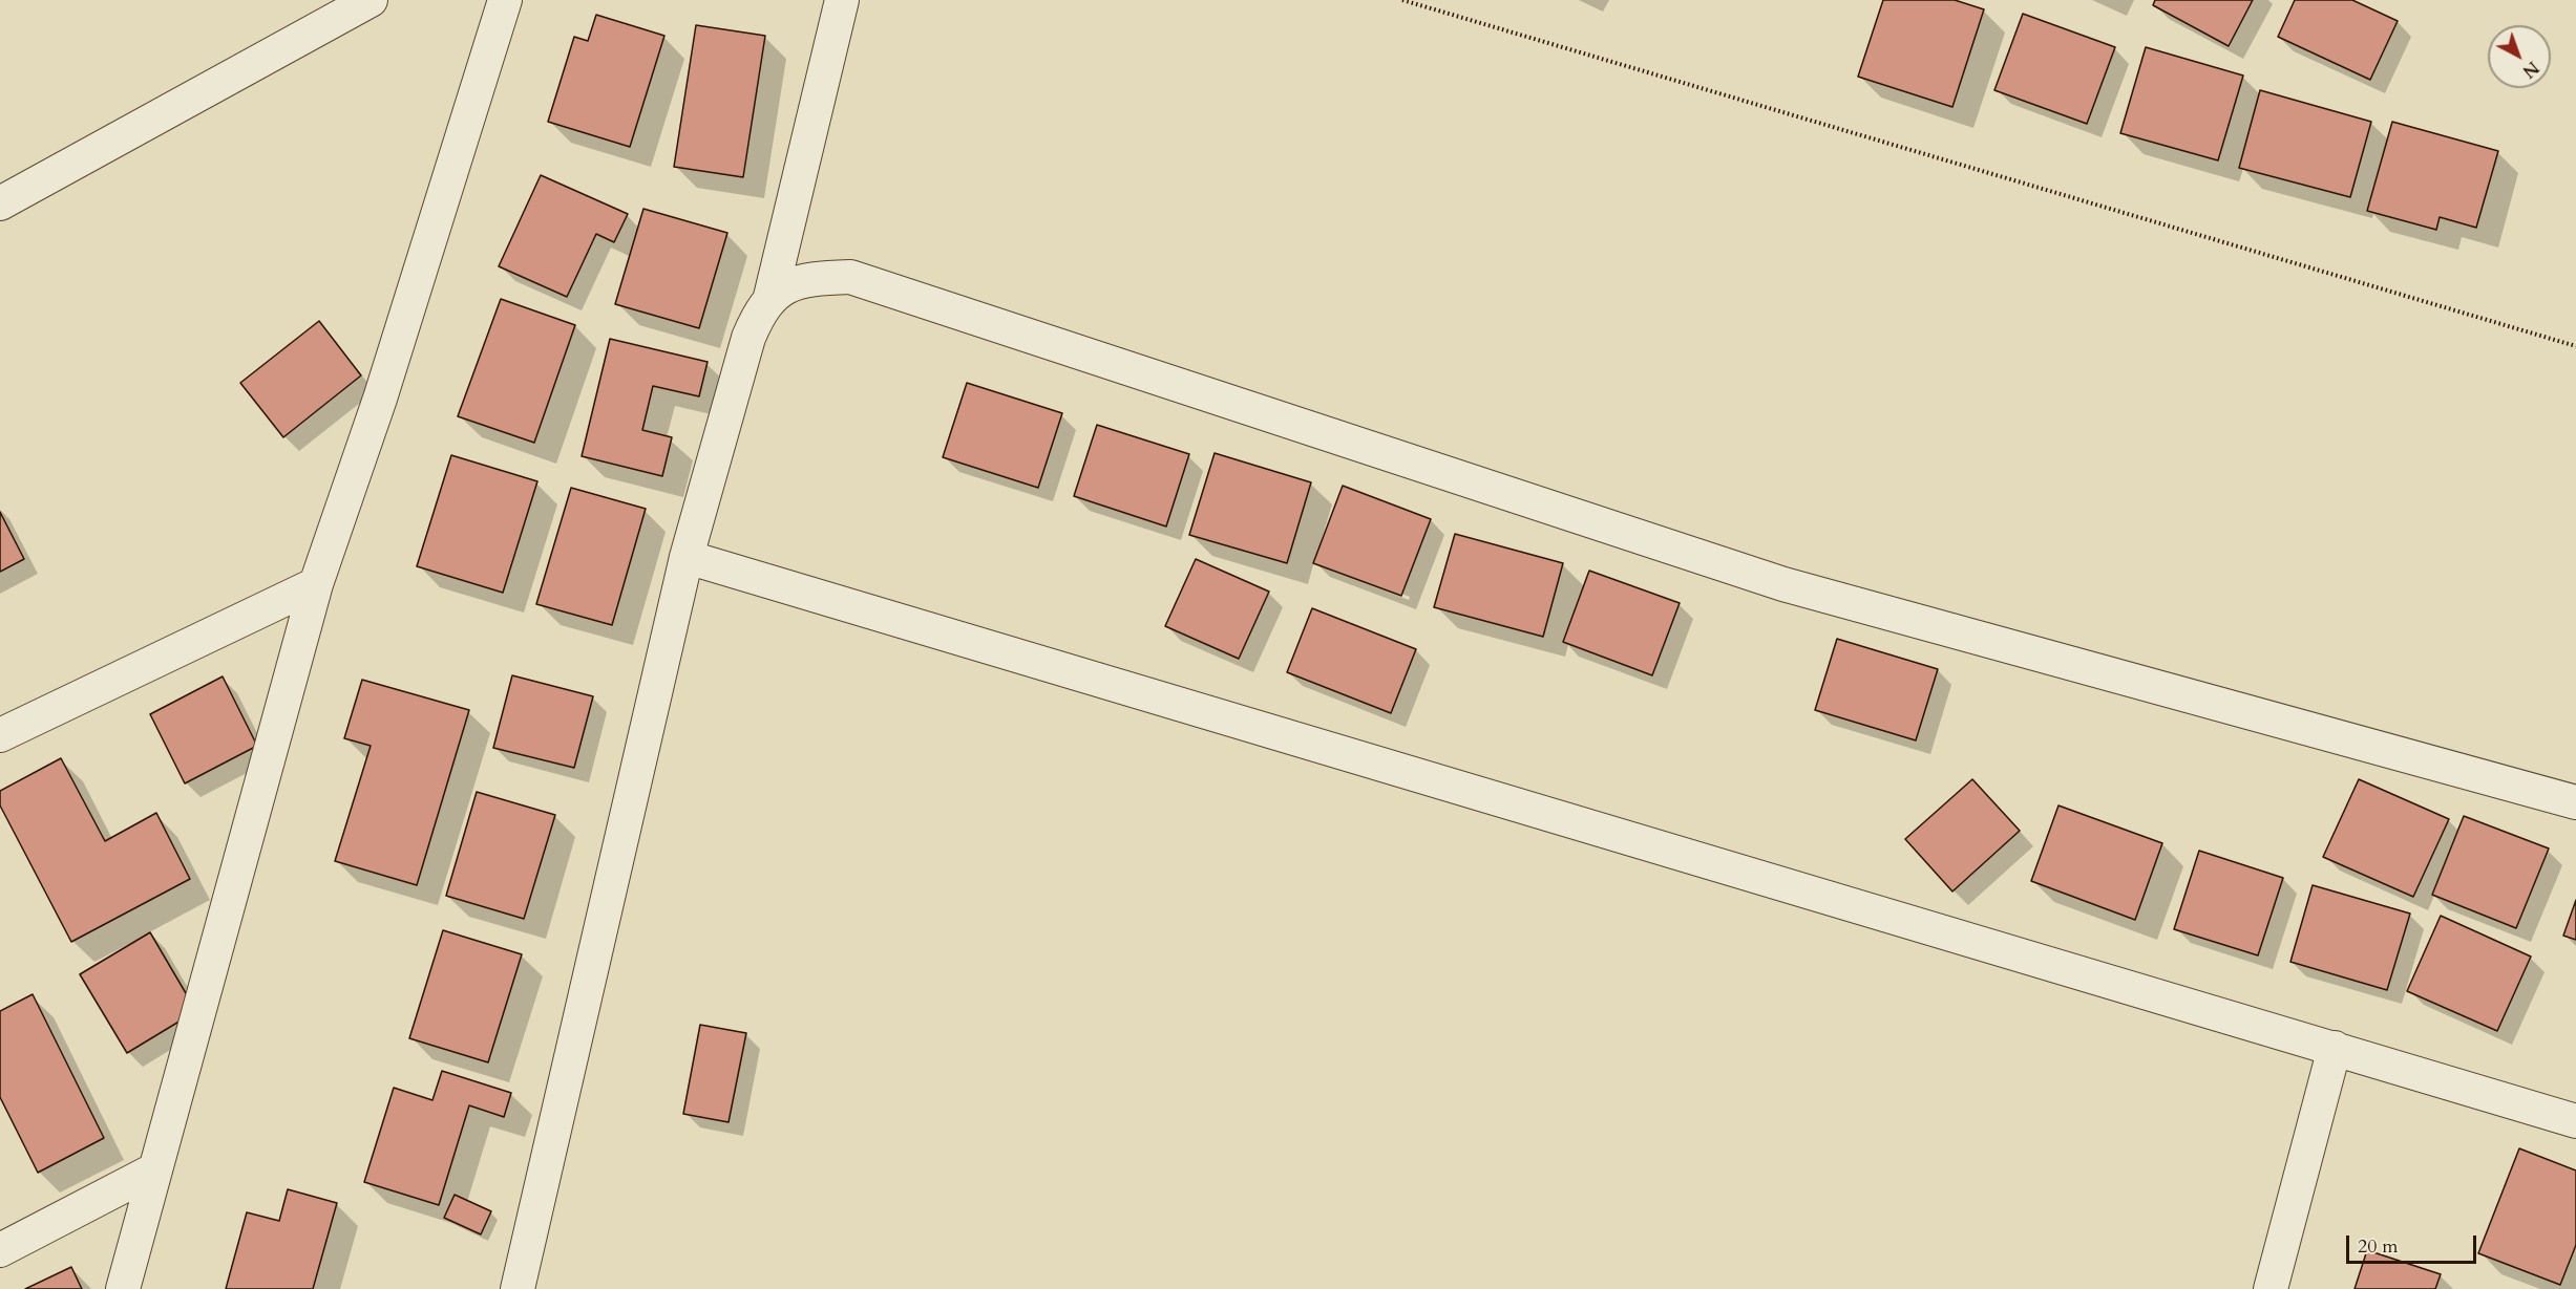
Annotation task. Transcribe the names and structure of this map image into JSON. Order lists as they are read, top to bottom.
{
  "scale_bar": "20 m",
  "north": "bottom right"
}
